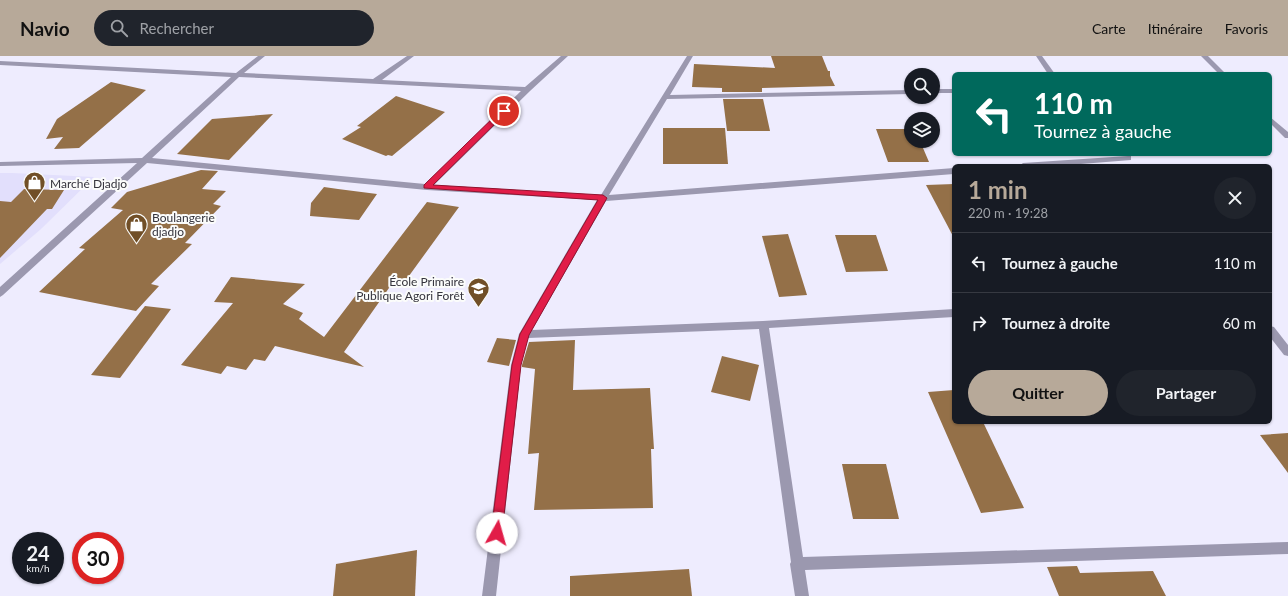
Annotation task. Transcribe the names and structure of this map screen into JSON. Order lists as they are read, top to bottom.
{
  "places": {
    "shop": ["Marché Djadjo", "Boulangerie djadjo"],
    "school or university": ["École Primaire Publique Agori Forêt"]
  },
  "page": {
    "header": "Navio",
    "search": "Rechercher",
    "nav": ["Carte", "Itinéraire", "Favoris"],
    "turn": ["110 m", "Tournez à gauche"],
    "heading": ["1 min", "220 m · 19:28"],
    "list": [
      {
        "name": "Tournez à gauche",
        "value": "110 m"
      },
      {
        "name": "Tournez à droite",
        "value": "60 m"
      }
    ],
    "buttons": ["Quitter", "Partager"],
    "speed": "24 km/h",
    "limit": "30"
  }
}
